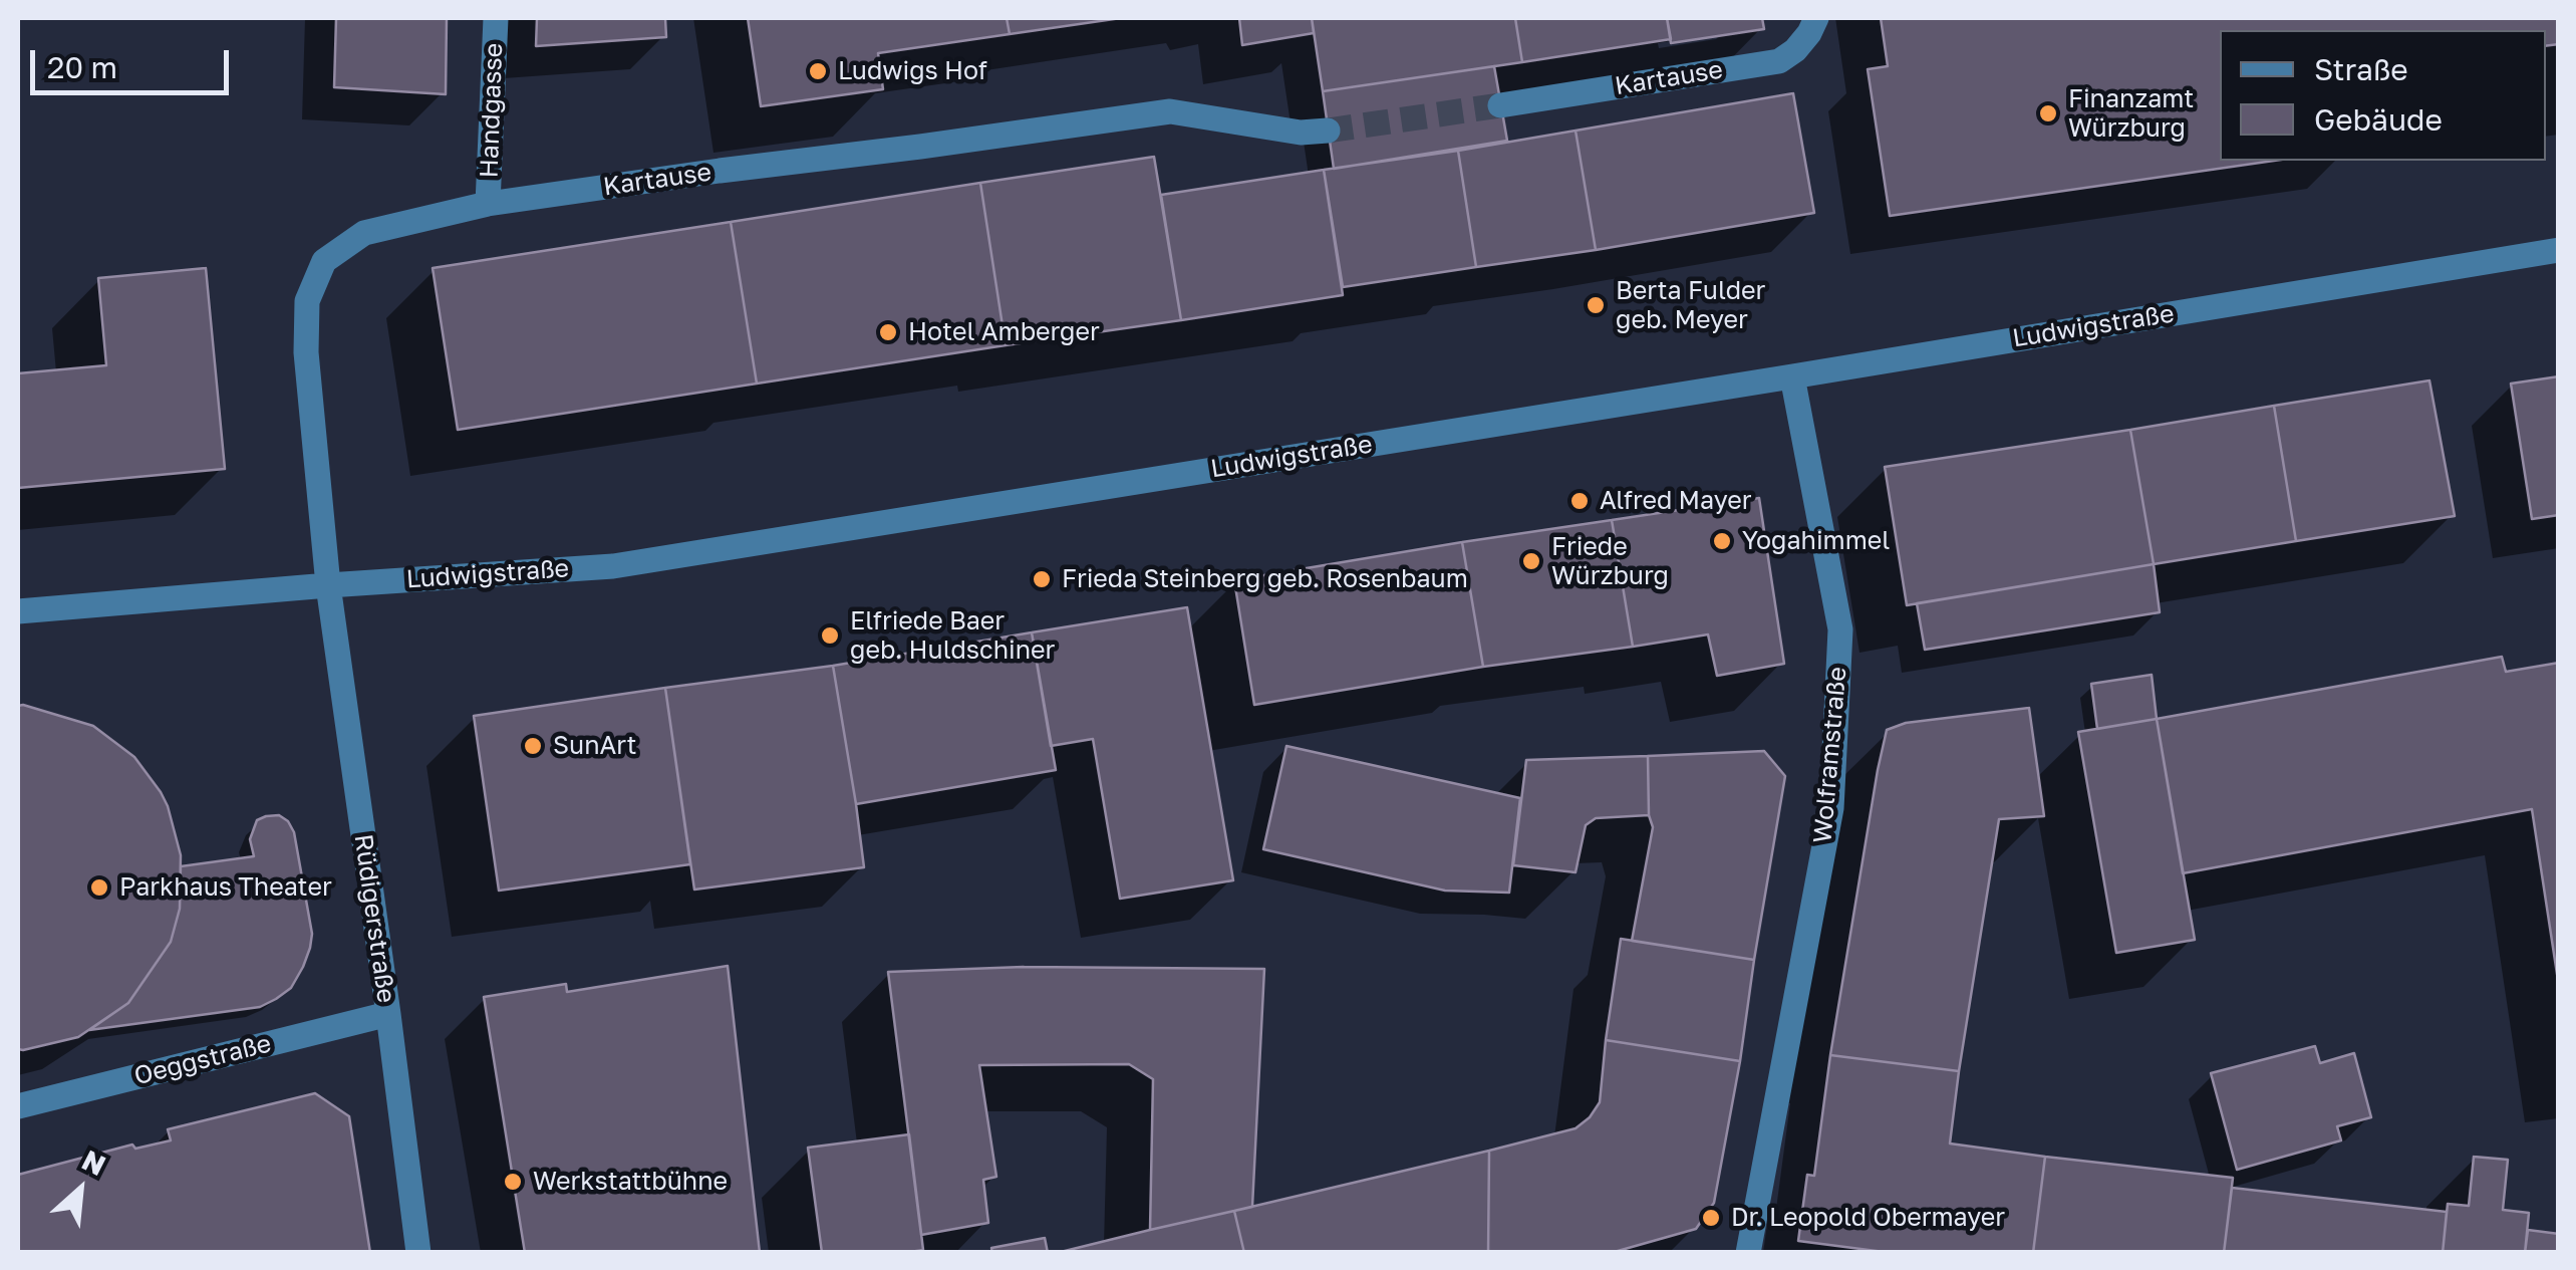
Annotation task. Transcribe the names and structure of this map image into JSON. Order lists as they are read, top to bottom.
{
  "streets": {
    "street": [
      "Kartause",
      "Handgasse",
      "Ludwigstraße",
      "Wolframstraße",
      "Rüdigerstraße",
      "Oeggstraße"
    ]
  },
  "crossings": [
    ["Kartause", "Handgasse"],
    ["Kartause", "Ludwigstraße"],
    ["Kartause", "Rüdigerstraße"],
    ["Ludwigstraße", "Wolframstraße"],
    ["Ludwigstraße", "Rüdigerstraße"],
    ["Rüdigerstraße", "Oeggstraße"]
  ],
  "places": [
    "Ludwigs Hof",
    "Finanzamt Würzburg",
    "Berta Fulder geb. Meyer",
    "Hotel Amberger",
    "Alfred Mayer",
    "Yogahimmel",
    "Friede Würzburg",
    "Frieda Steinberg geb. Rosenbaum",
    "Elfriede Baer geb. Huldschiner",
    "SunArt",
    "Parkhaus Theater",
    "Werkstattbühne",
    "Dr. Leopold Obermayer"
  ],
  "legend": ["Straße", "Gebäude"],
  "scale_bar": "20 m",
  "north": "top right"
}
